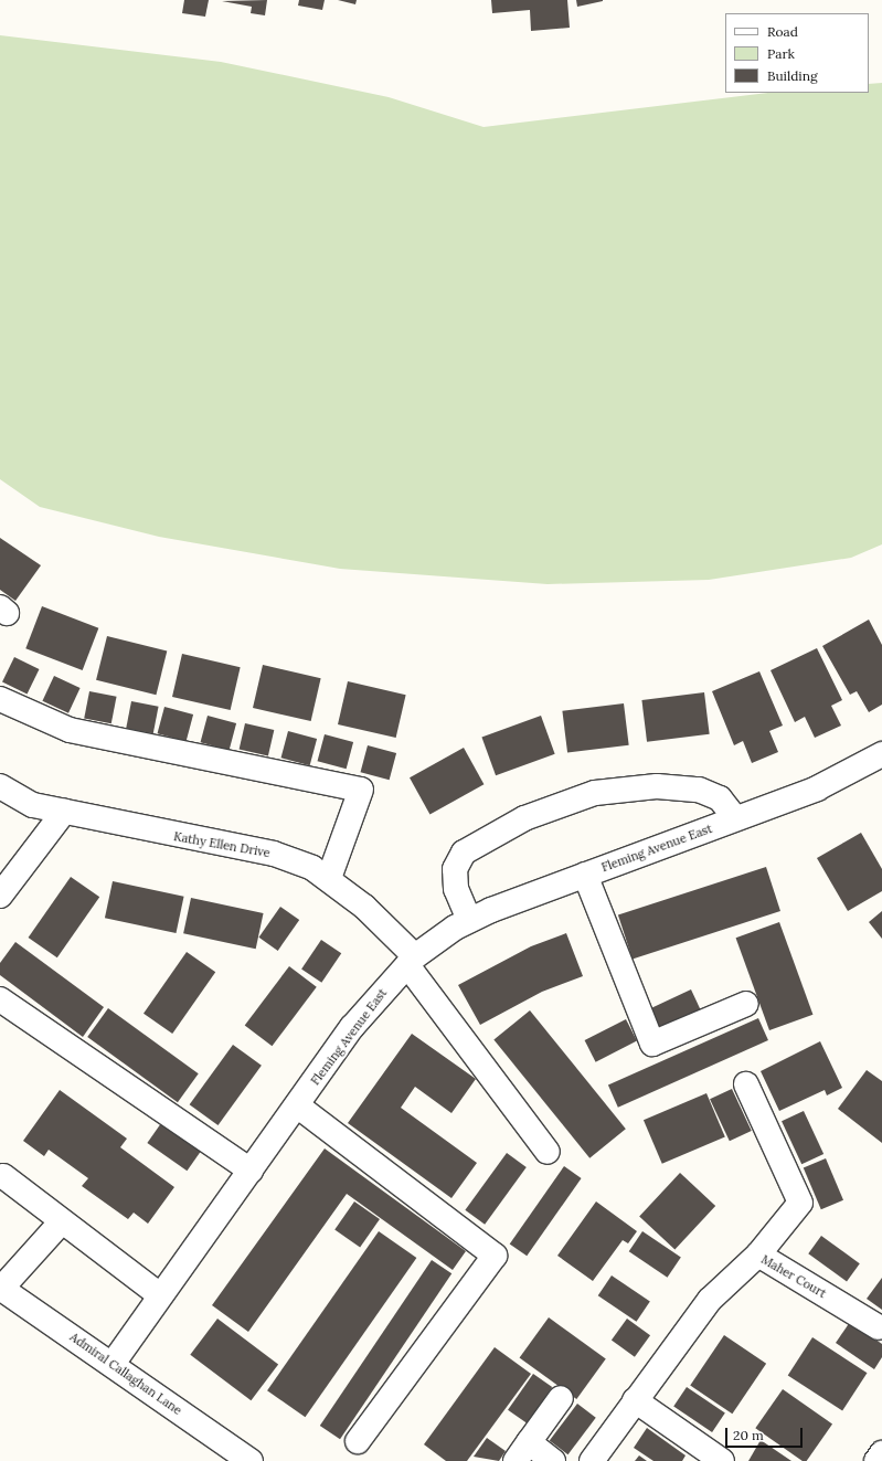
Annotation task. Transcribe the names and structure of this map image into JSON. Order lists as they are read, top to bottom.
{
  "streets": {
    "street": [
      "Kathy Ellen Drive",
      "Fleming Avenue East",
      "Maher Court",
      "Admiral Callaghan Lane"
    ]
  },
  "crossings": [
    ["Kathy Ellen Drive", "Fleming Avenue East"],
    ["Fleming Avenue East", "Admiral Callaghan Lane"]
  ],
  "legend": ["Road", "Park", "Building"],
  "scale_bar": "20 m"
}
